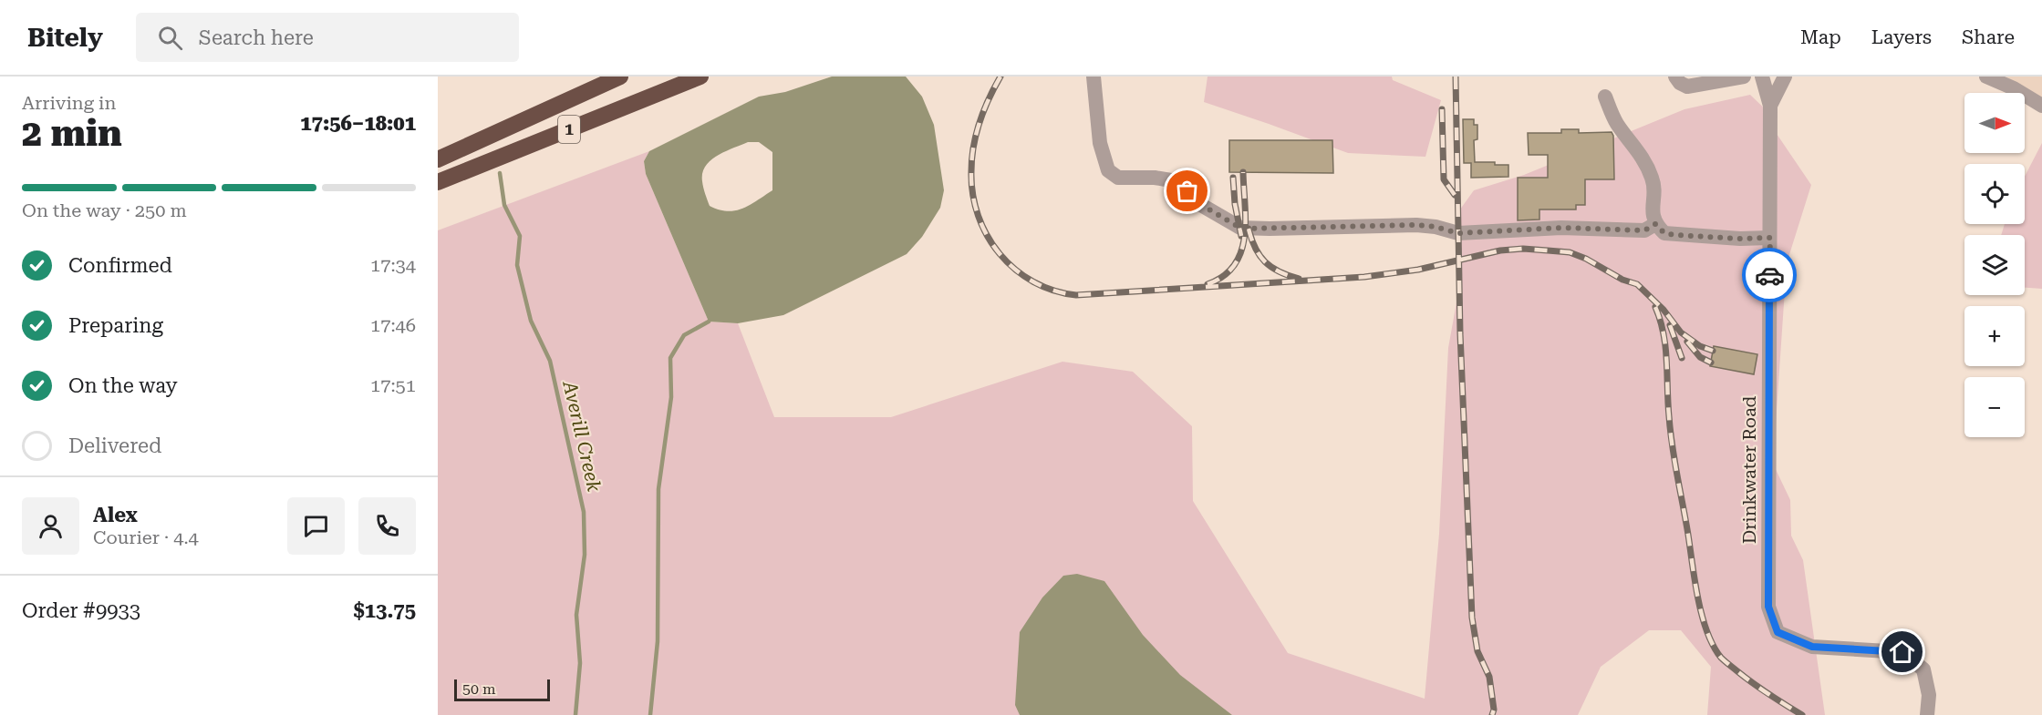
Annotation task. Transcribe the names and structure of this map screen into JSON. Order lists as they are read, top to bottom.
{
  "streets": {
    "highway": ["1"],
    "street": ["Drinkwater Road"]
  },
  "water": ["Averill Creek"],
  "scale_bar": "50 m",
  "north": "right",
  "page": {
    "header": "Bitely",
    "search": "Search here",
    "nav": ["Map", "Layers", "Share"],
    "heading": ["2 min", "Arriving in", "17:56–18:01"],
    "panel": [
      "Alex",
      "Courier · 4.4",
      "Order #9933",
      "$13.75"
    ],
    "map_buttons": ["+", "−"],
    "bar": "On the way · 250 m",
    "list": [
      ["Confirmed", "17:34"],
      ["Preparing", "17:46"],
      ["On the way", "17:51"],
      "Delivered"
    ],
    "scale": "50 m"
  }
}
